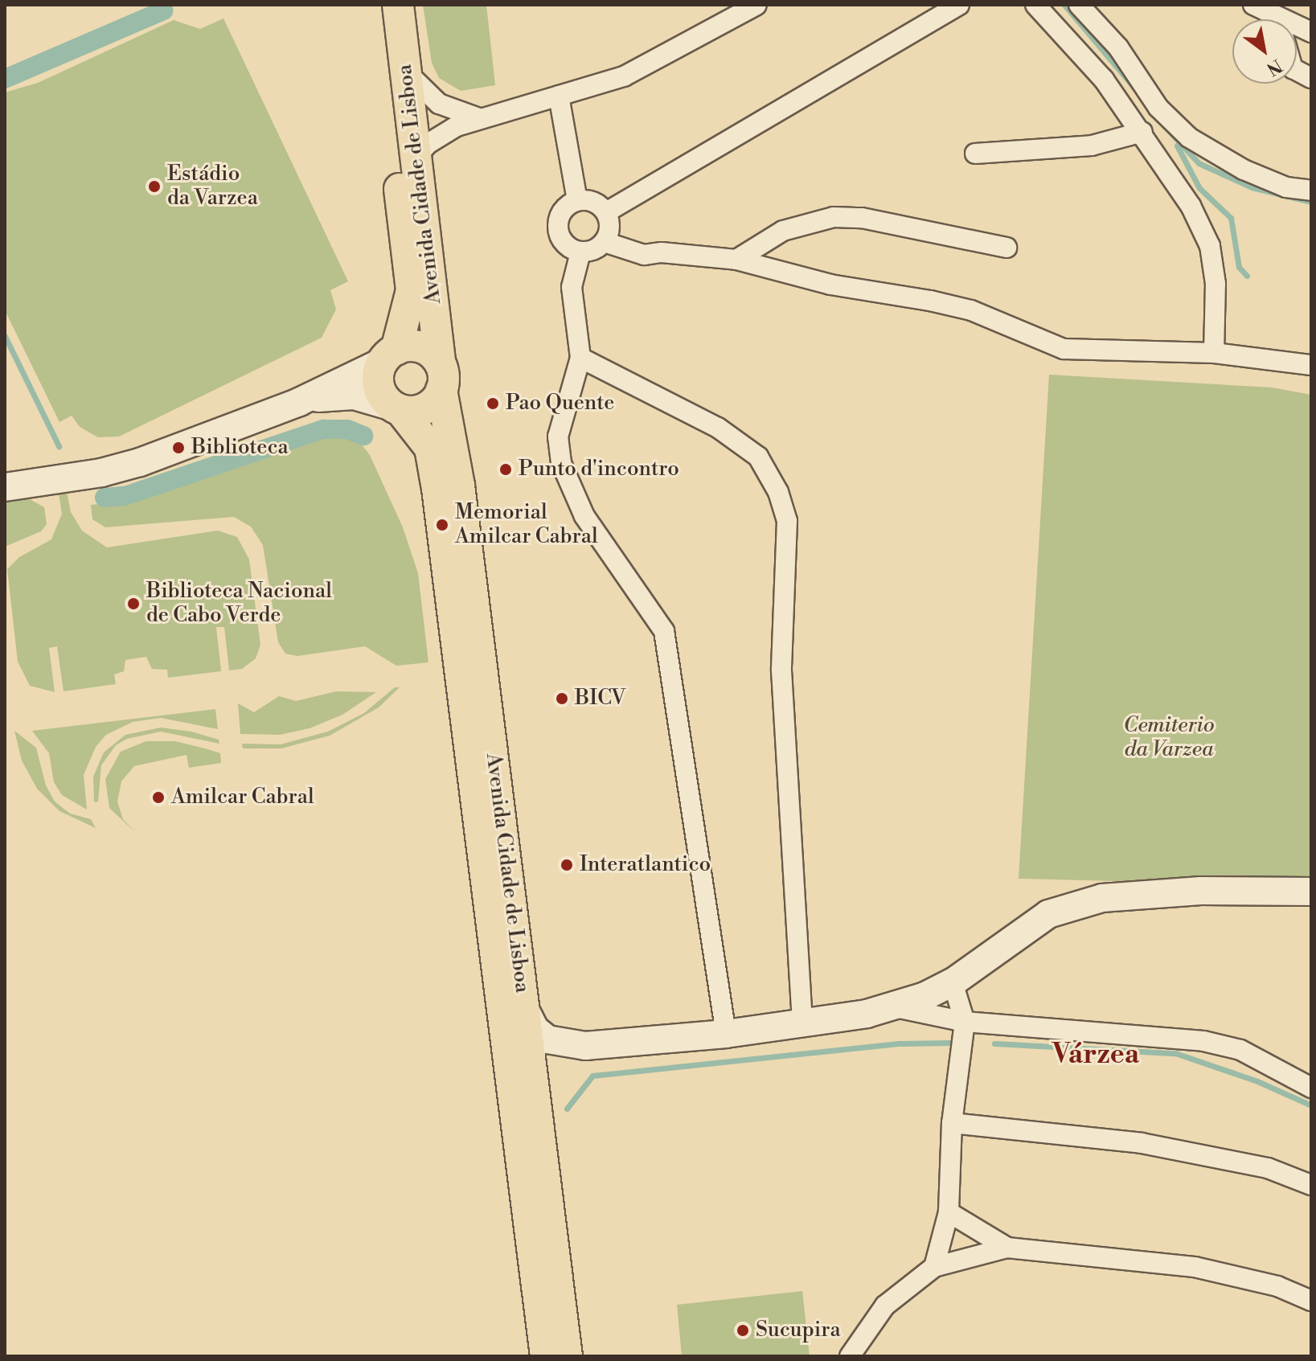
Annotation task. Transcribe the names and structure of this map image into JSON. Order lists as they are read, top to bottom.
{
  "streets": {
    "main road": ["Avenida Cidade de Lisboa"]
  },
  "districts": ["Várzea"],
  "parks": ["Cemiterio da Varzea"],
  "places": [
    "Estádio da Varzea",
    "Pao Quente",
    "Biblioteca",
    "Punto d'incontro",
    "Memorial Amilcar Cabral",
    "Biblioteca Nacional de Cabo Verde",
    "BICV",
    "Amilcar Cabral",
    "Interatlantico",
    "Sucupira"
  ],
  "north": "bottom right"
}
